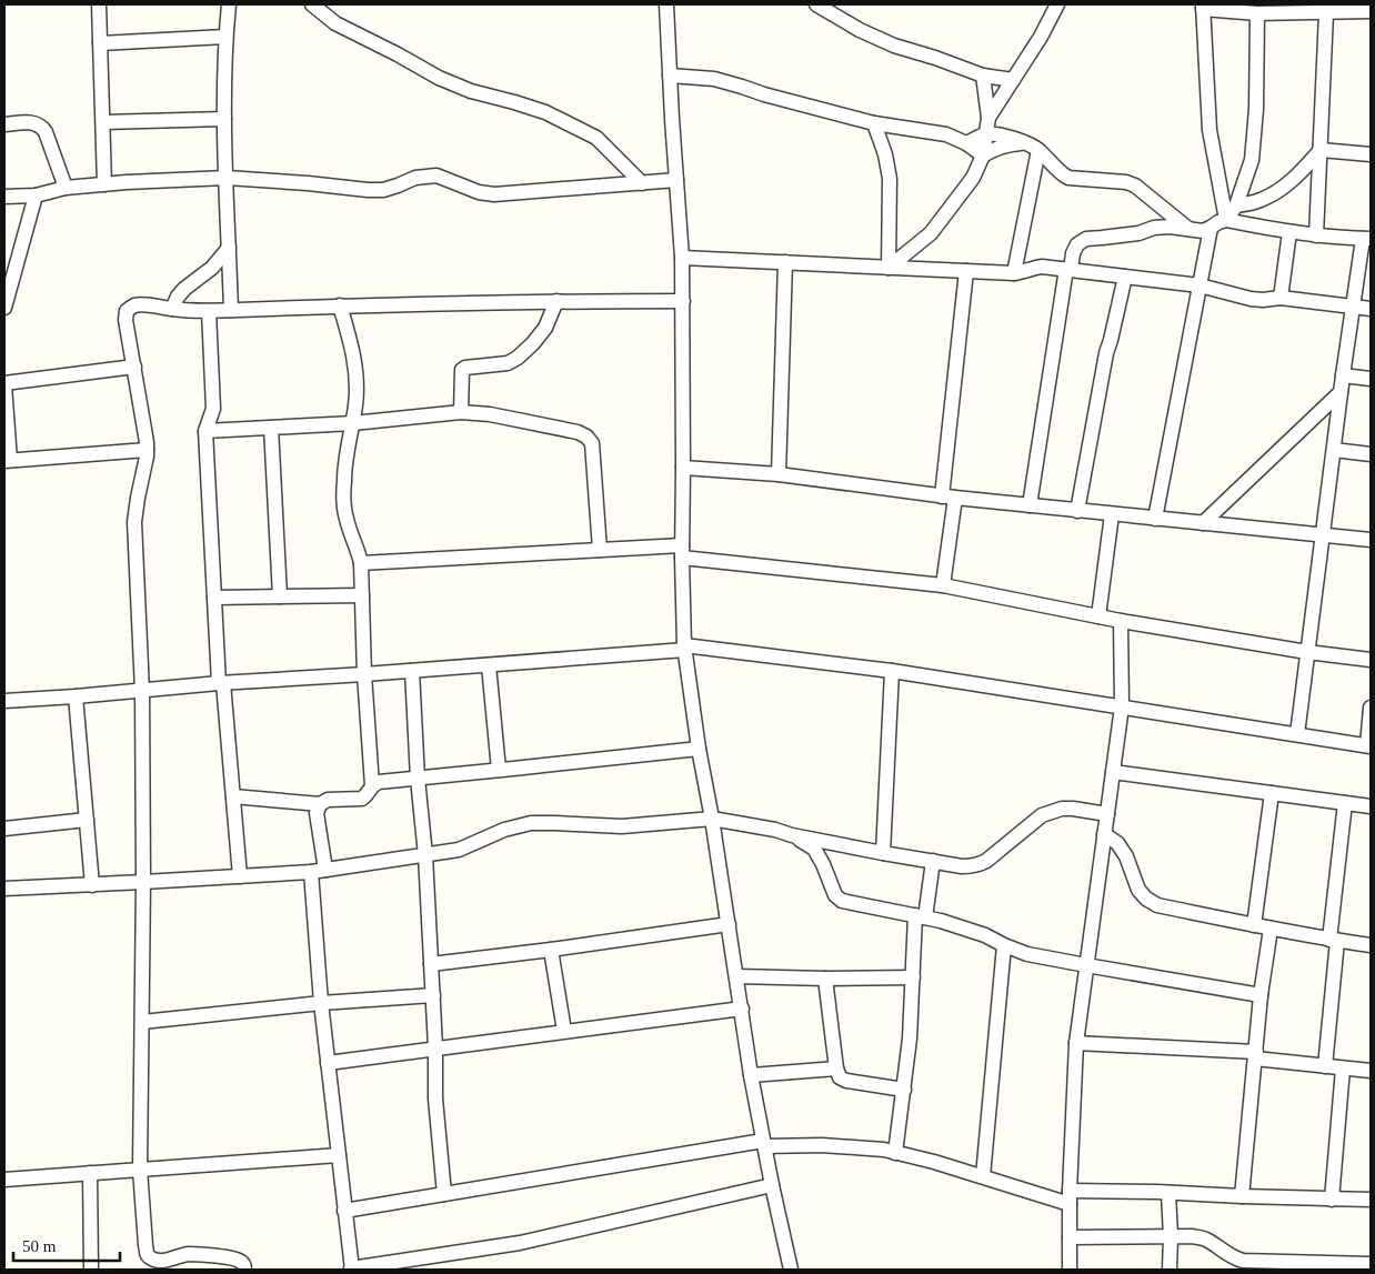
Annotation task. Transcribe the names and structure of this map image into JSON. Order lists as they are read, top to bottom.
{
  "scale_bar": "50 m"
}
